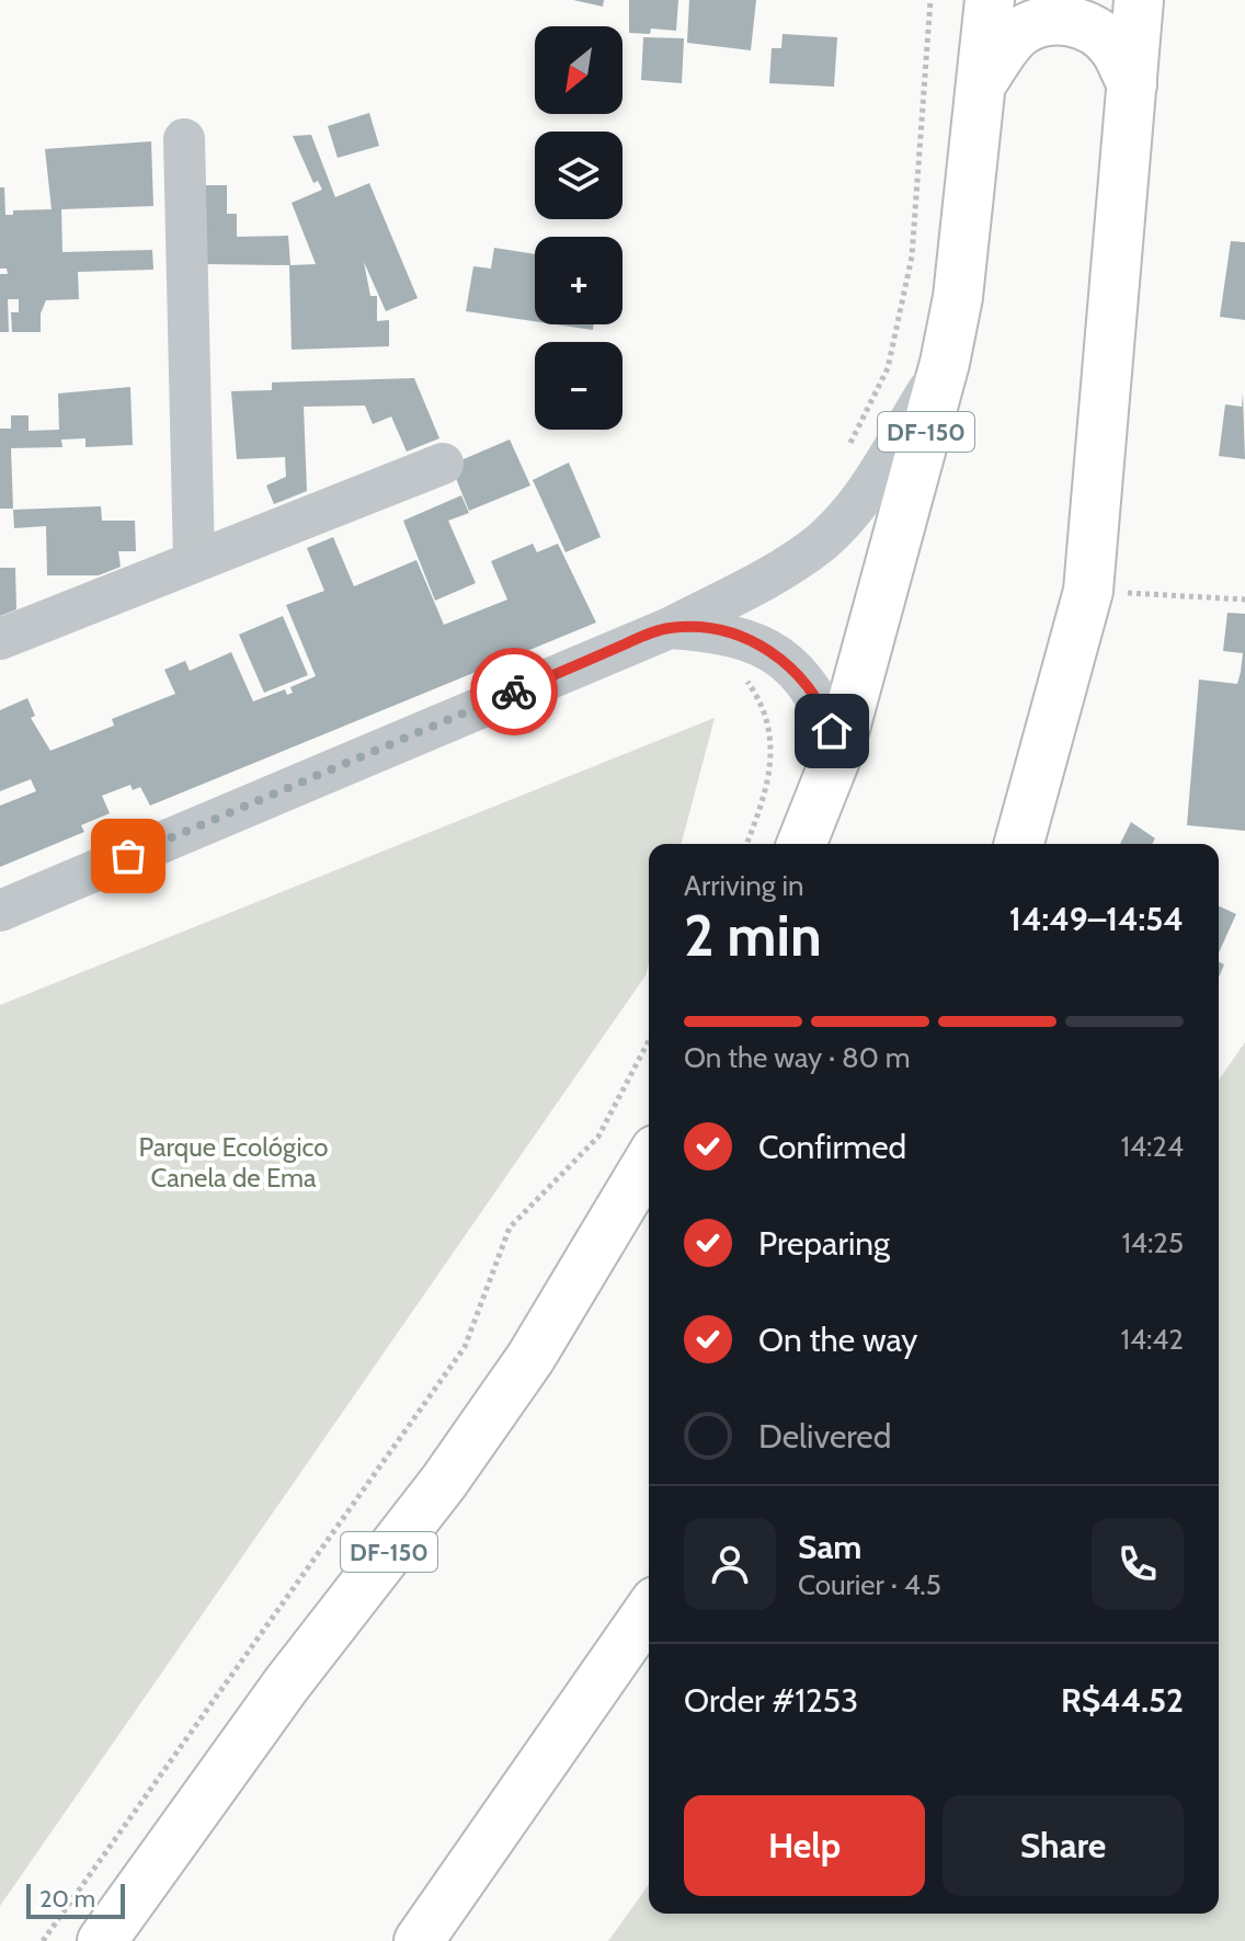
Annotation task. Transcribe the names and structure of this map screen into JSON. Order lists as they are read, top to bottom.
{
  "streets": {
    "main road": ["DF-150"]
  },
  "parks": ["Parque Ecológico Canela de Ema"],
  "scale_bar": "20 m",
  "north": "bottom left",
  "page": {
    "map_buttons": ["+", "−"],
    "heading": ["2 min", "Arriving in", "14:49–14:54"],
    "panel": [
      "Sam",
      "Courier · 4.5",
      "Order #1253",
      "R$44.52"
    ],
    "bar": "On the way · 80 m",
    "list": [
      ["Confirmed", "14:24"],
      ["Preparing", "14:25"],
      ["On the way", "14:42"],
      "Delivered"
    ],
    "buttons": ["Help", "Share"],
    "scale": "20 m"
  }
}
